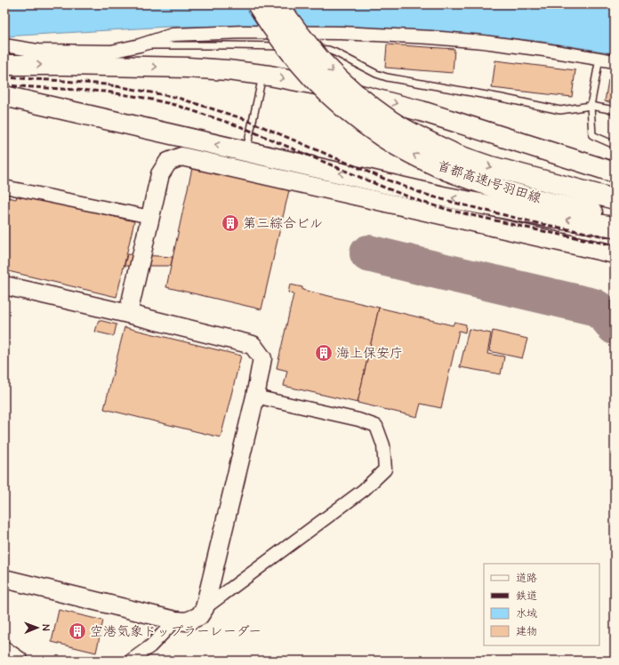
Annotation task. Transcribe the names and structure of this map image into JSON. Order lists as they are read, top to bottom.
{
  "streets": {
    "highway": ["首都高速1号羽田線"]
  },
  "places": {
    "building": ["第三綜合ビル", "海上保安庁", "空港気象ドップラーレーダー"]
  },
  "legend": [
    "道路",
    "鉄道",
    "水域",
    "建物"
  ],
  "north": "right"
}
